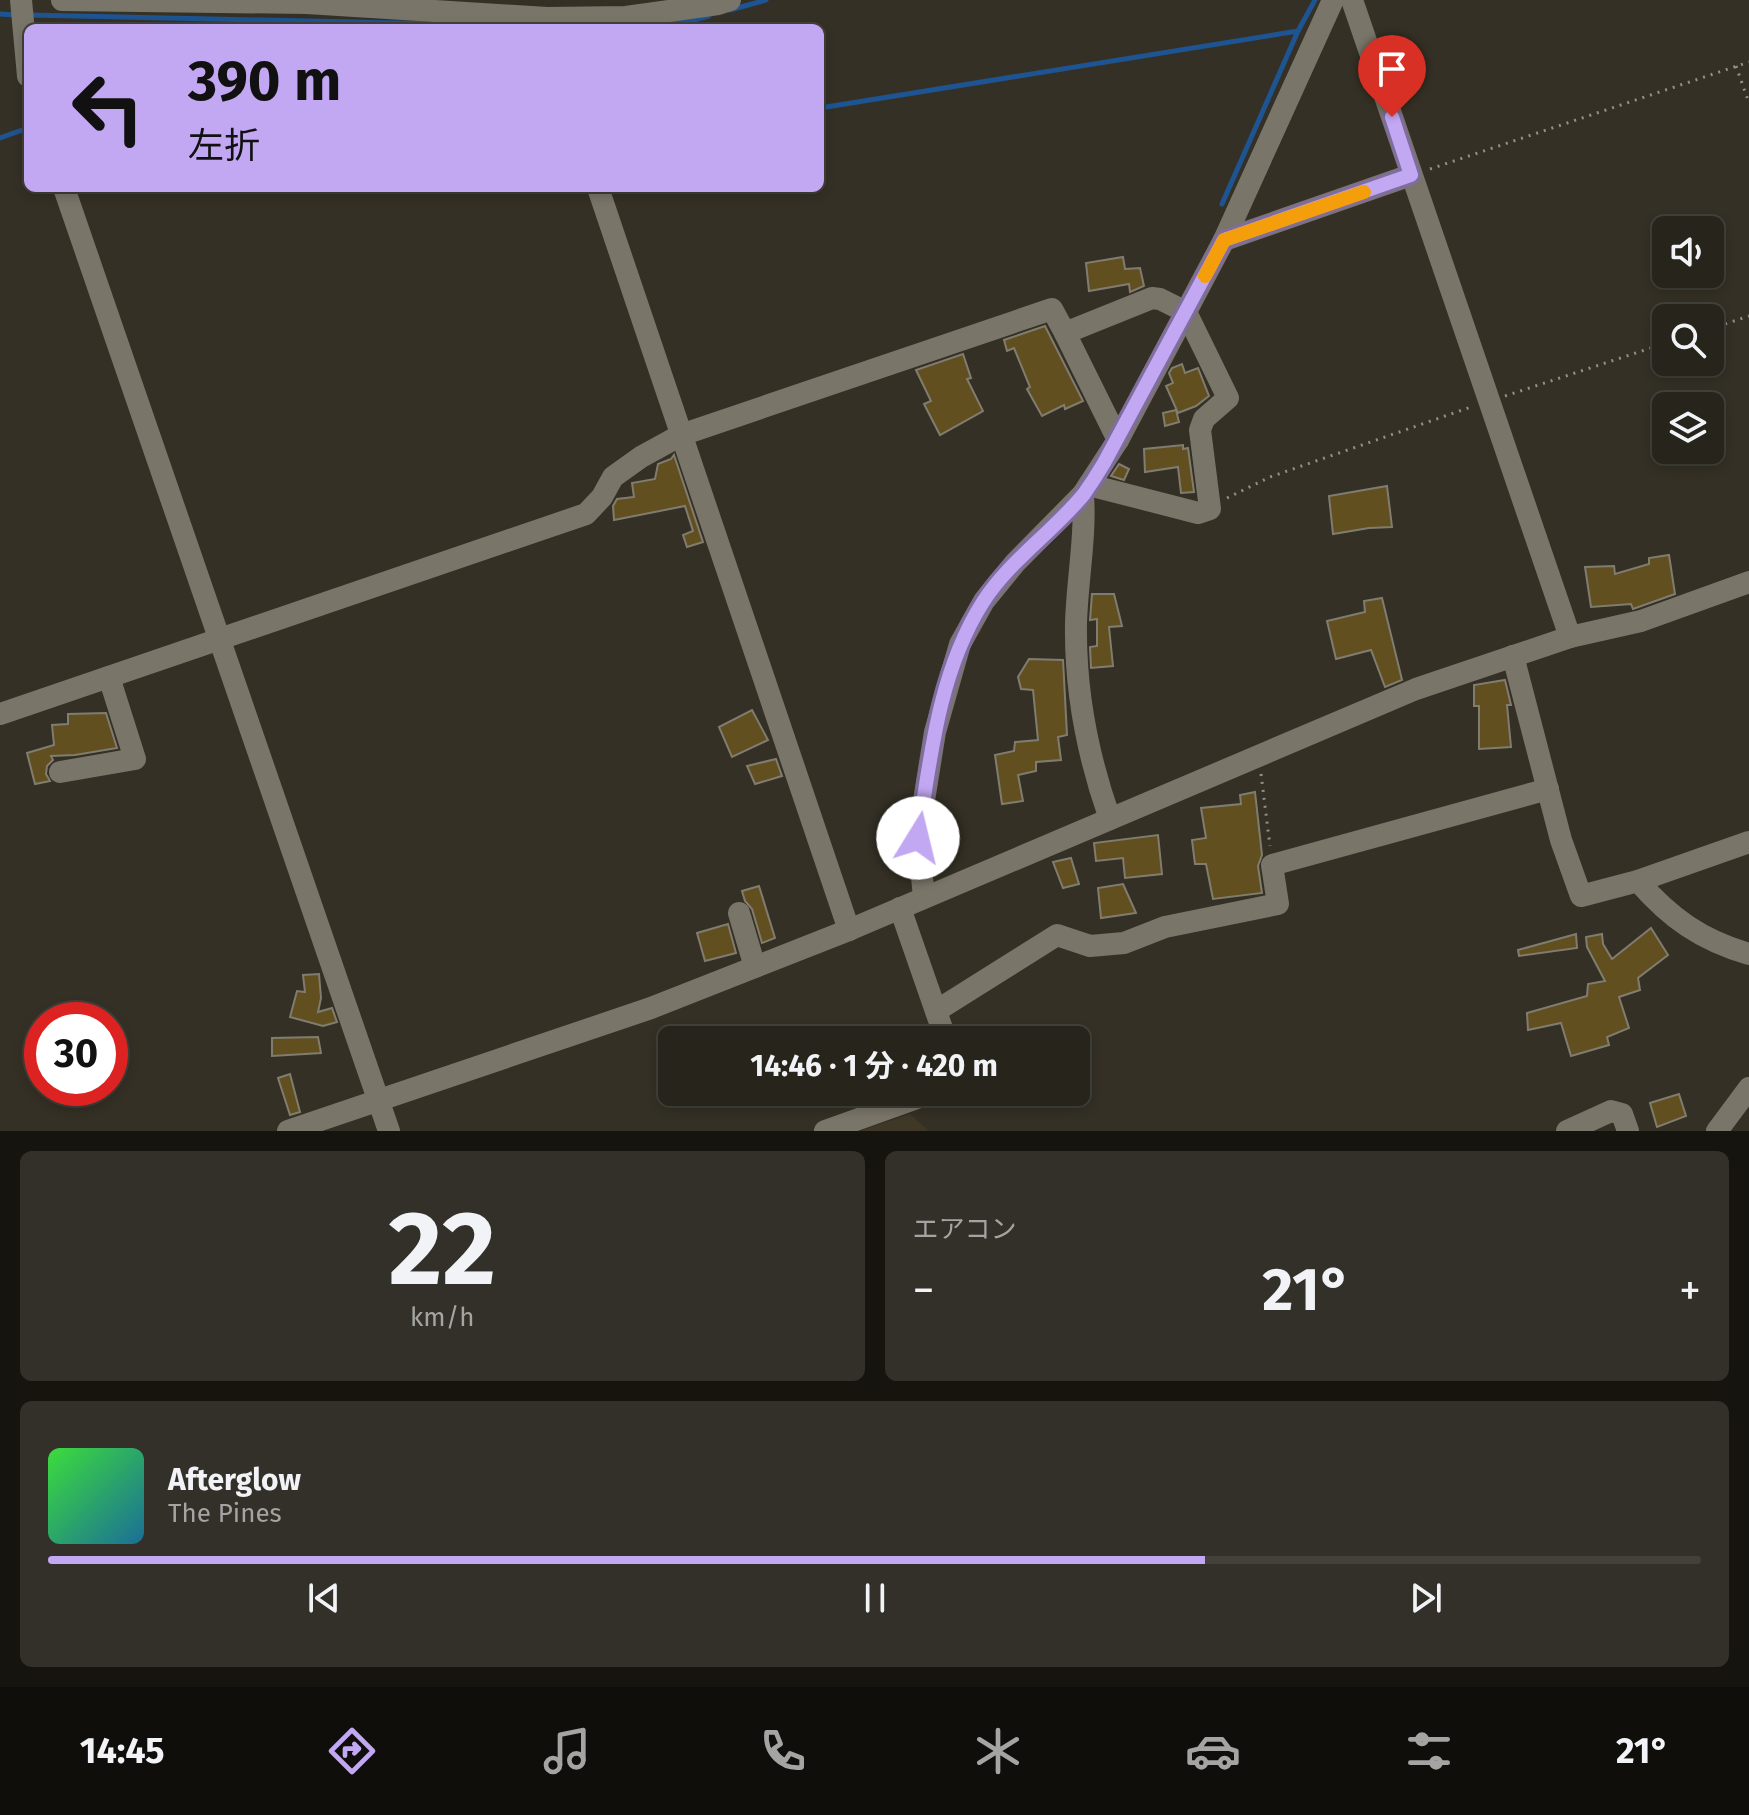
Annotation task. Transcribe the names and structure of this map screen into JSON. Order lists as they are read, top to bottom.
{
  "page": {
    "turn": ["390 m", "左折"],
    "limit": "30",
    "trip": "14:46 · 1 分 · 420 m",
    "tile": [
      ["22", "km/h"],
      "エアコン"
    ],
    "heat": ["−", "21°", "+"],
    "song": ["Afterglow", "The Pines"],
    "tabs": ["14:45", "21°"]
  }
}
